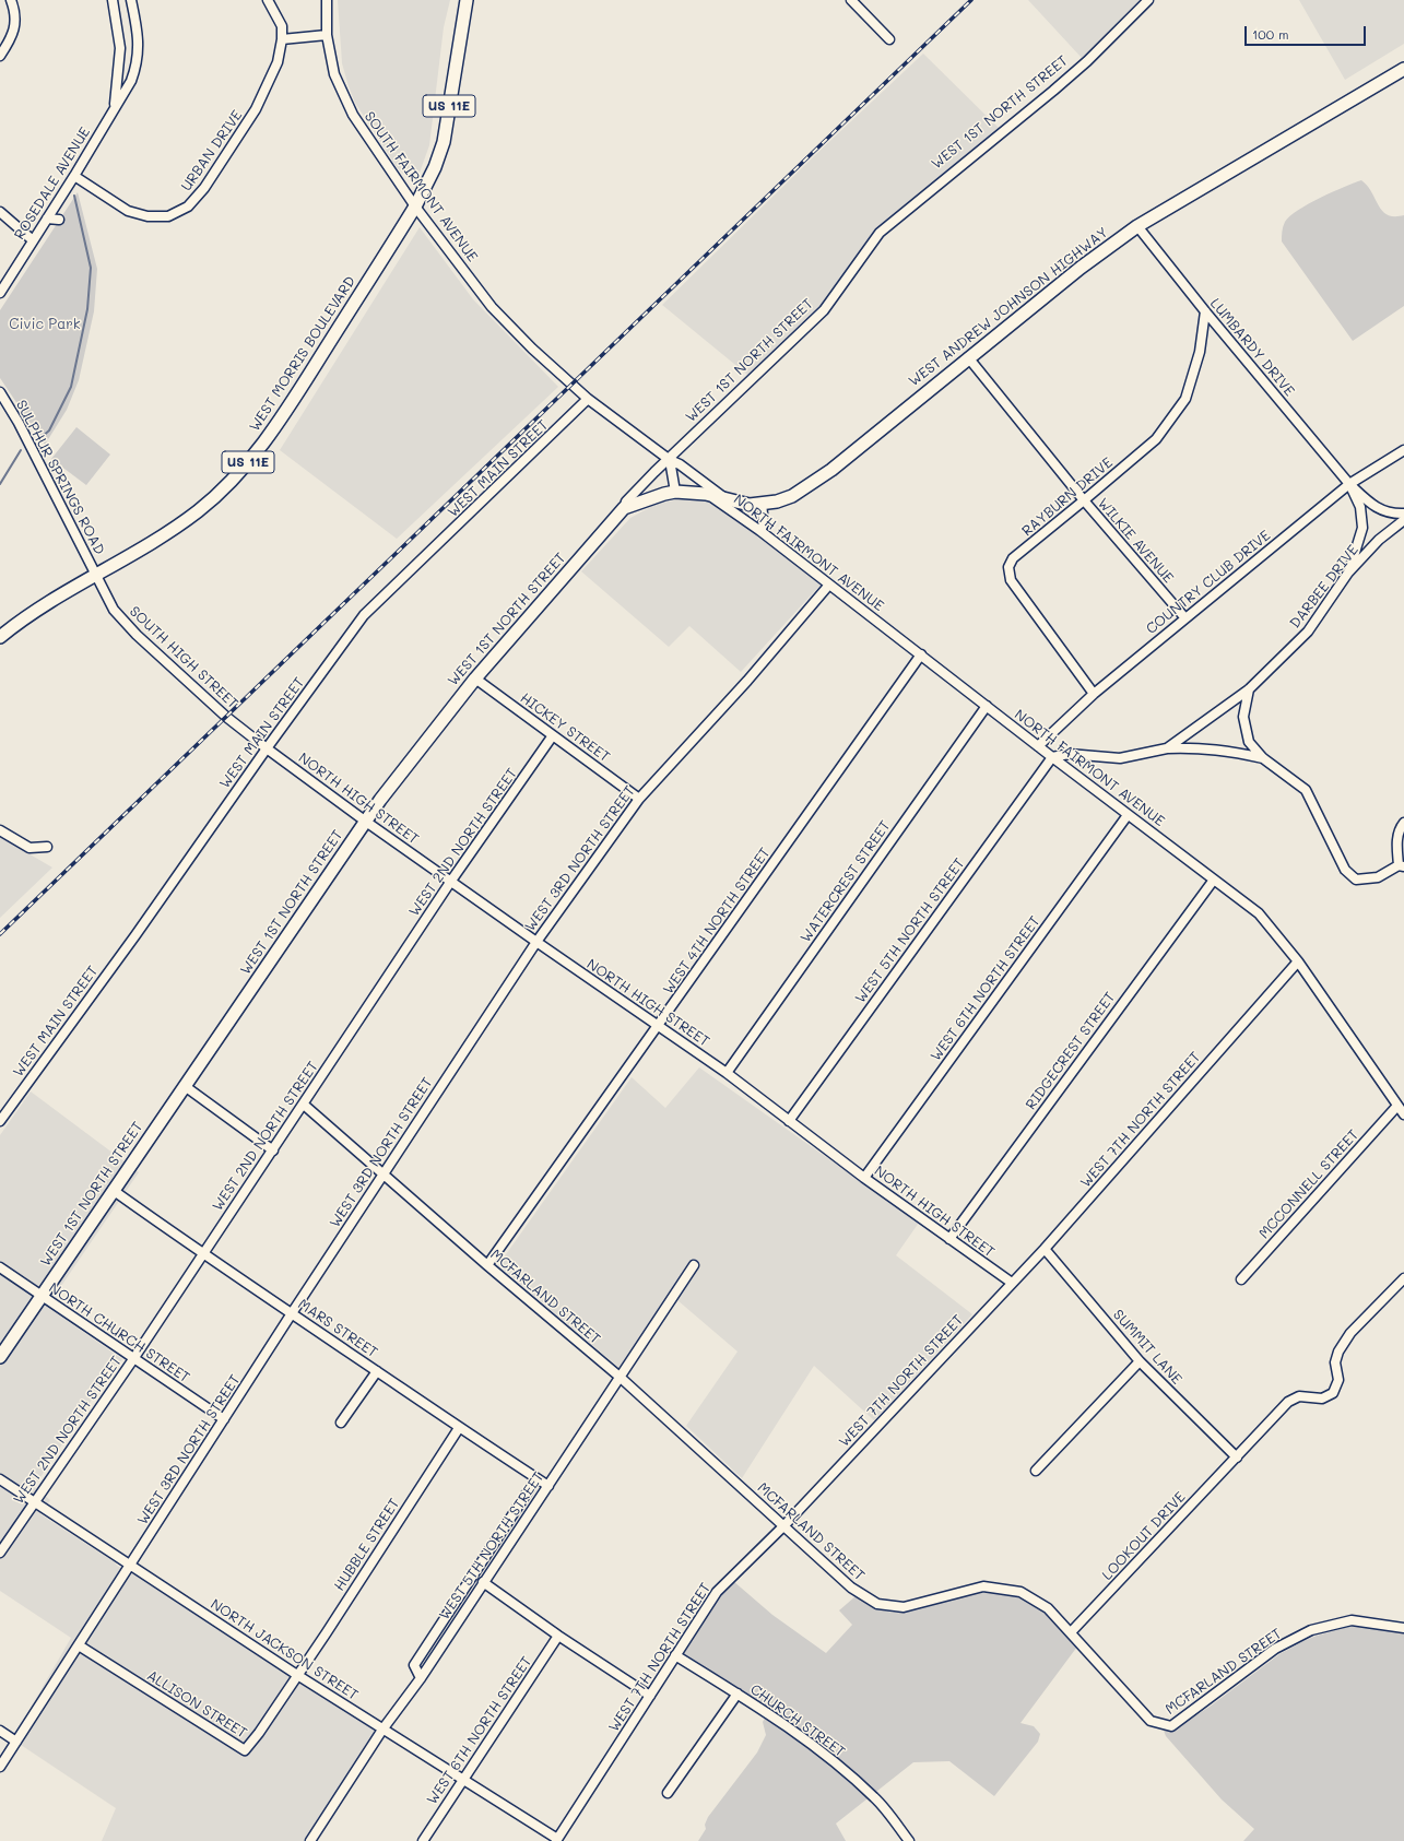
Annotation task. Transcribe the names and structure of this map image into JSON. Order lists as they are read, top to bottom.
{
  "streets": {
    "main road": [
      "US 11E",
      "WEST 1ST NORTH STREET",
      "WEST ANDREW JOHNSON HIGHWAY",
      "WEST MORRIS BOULEVARD"
    ],
    "street": [
      "URBAN DRIVE",
      "ROSEDALE AVENUE",
      "SOUTH FAIRMONT AVENUE",
      "LUMBARDY DRIVE",
      "WEST MAIN STREET",
      "SULPHUR SPRINGS ROAD",
      "RAYBURN DRIVE",
      "WILKIE AVENUE",
      "NORTH FAIRMONT AVENUE",
      "COUNTRY CLUB DRIVE",
      "DARBEE DRIVE",
      "SOUTH HIGH STREET",
      "HICKEY STREET",
      "NORTH HIGH STREET",
      "WEST 2ND NORTH STREET",
      "WEST 3RD NORTH STREET",
      "WATERCREST STREET",
      "WEST 4TH NORTH STREET",
      "WEST 5TH NORTH STREET",
      "WEST 6TH NORTH STREET",
      "RIDGECREST STREET",
      "WEST 7TH NORTH STREET",
      "MCCONNELL STREET",
      "MCFARLAND STREET",
      "MARS STREET",
      "NORTH CHURCH STREET",
      "SUMMIT LANE",
      "LOOKOUT DRIVE",
      "HUBBLE STREET",
      "NORTH JACKSON STREET",
      "ALLISON STREET",
      "CHURCH STREET"
    ]
  },
  "crossings": [
    ["WEST 1ST NORTH STREET", "WEST ANDREW JOHNSON HIGHWAY"],
    ["WEST 1ST NORTH STREET", "HICKEY STREET"],
    ["WEST 1ST NORTH STREET", "NORTH HIGH STREET"],
    ["WEST 1ST NORTH STREET", "MARS STREET"],
    ["WEST 1ST NORTH STREET", "NORTH CHURCH STREET"],
    ["URBAN DRIVE", "ROSEDALE AVENUE"],
    ["SOUTH FAIRMONT AVENUE", "WEST MORRIS BOULEVARD"],
    ["SOUTH FAIRMONT AVENUE", "WEST MAIN STREET"],
    ["WEST ANDREW JOHNSON HIGHWAY", "LUMBARDY DRIVE"],
    ["WEST ANDREW JOHNSON HIGHWAY", "WILKIE AVENUE"],
    ["WEST ANDREW JOHNSON HIGHWAY", "NORTH FAIRMONT AVENUE"],
    ["LUMBARDY DRIVE", "RAYBURN DRIVE"],
    ["LUMBARDY DRIVE", "COUNTRY CLUB DRIVE"],
    ["WEST MORRIS BOULEVARD", "SULPHUR SPRINGS ROAD"],
    ["WEST MORRIS BOULEVARD", "SOUTH HIGH STREET"],
    ["WEST MAIN STREET", "SOUTH HIGH STREET"],
    ["WEST MAIN STREET", "NORTH HIGH STREET"],
    ["SULPHUR SPRINGS ROAD", "SOUTH HIGH STREET"],
    ["RAYBURN DRIVE", "WILKIE AVENUE"],
    ["RAYBURN DRIVE", "COUNTRY CLUB DRIVE"],
    ["WILKIE AVENUE", "COUNTRY CLUB DRIVE"],
    ["NORTH FAIRMONT AVENUE", "COUNTRY CLUB DRIVE"],
    ["NORTH FAIRMONT AVENUE", "DARBEE DRIVE"],
    ["NORTH FAIRMONT AVENUE", "WEST 3RD NORTH STREET"],
    ["NORTH FAIRMONT AVENUE", "WATERCREST STREET"],
    ["NORTH FAIRMONT AVENUE", "WEST 4TH NORTH STREET"],
    ["NORTH FAIRMONT AVENUE", "WEST 5TH NORTH STREET"],
    ["NORTH FAIRMONT AVENUE", "WEST 6TH NORTH STREET"],
    ["NORTH FAIRMONT AVENUE", "RIDGECREST STREET"],
    ["NORTH FAIRMONT AVENUE", "WEST 7TH NORTH STREET"],
    ["NORTH FAIRMONT AVENUE", "MCCONNELL STREET"],
    ["DARBEE DRIVE", "WEST 5TH NORTH STREET"],
    ["SOUTH HIGH STREET", "NORTH HIGH STREET"],
    ["HICKEY STREET", "WEST 2ND NORTH STREET"],
    ["HICKEY STREET", "WEST 3RD NORTH STREET"],
    ["NORTH HIGH STREET", "WEST 2ND NORTH STREET"],
    ["NORTH HIGH STREET", "WEST 3RD NORTH STREET"],
    ["NORTH HIGH STREET", "WATERCREST STREET"],
    ["NORTH HIGH STREET", "WEST 4TH NORTH STREET"],
    ["NORTH HIGH STREET", "WEST 5TH NORTH STREET"],
    ["NORTH HIGH STREET", "WEST 6TH NORTH STREET"],
    ["NORTH HIGH STREET", "RIDGECREST STREET"],
    ["NORTH HIGH STREET", "WEST 7TH NORTH STREET"],
    ["WEST 2ND NORTH STREET", "MCFARLAND STREET"],
    ["WEST 2ND NORTH STREET", "MARS STREET"],
    ["WEST 2ND NORTH STREET", "NORTH CHURCH STREET"],
    ["WEST 2ND NORTH STREET", "NORTH JACKSON STREET"],
    ["WEST 3RD NORTH STREET", "MCFARLAND STREET"],
    ["WEST 3RD NORTH STREET", "MARS STREET"],
    ["WEST 3RD NORTH STREET", "NORTH CHURCH STREET"],
    ["WEST 3RD NORTH STREET", "NORTH JACKSON STREET"],
    ["WEST 3RD NORTH STREET", "ALLISON STREET"],
    ["WEST 4TH NORTH STREET", "MCFARLAND STREET"],
    ["WEST 5TH NORTH STREET", "MCFARLAND STREET"],
    ["WEST 5TH NORTH STREET", "MARS STREET"],
    ["WEST 5TH NORTH STREET", "NORTH JACKSON STREET"],
    ["WEST 6TH NORTH STREET", "NORTH JACKSON STREET"],
    ["WEST 7TH NORTH STREET", "MCFARLAND STREET"],
    ["WEST 7TH NORTH STREET", "SUMMIT LANE"],
    ["WEST 7TH NORTH STREET", "NORTH JACKSON STREET"],
    ["WEST 7TH NORTH STREET", "CHURCH STREET"],
    ["MCFARLAND STREET", "LOOKOUT DRIVE"],
    ["MARS STREET", "HUBBLE STREET"],
    ["SUMMIT LANE", "LOOKOUT DRIVE"],
    ["HUBBLE STREET", "NORTH JACKSON STREET"],
    ["HUBBLE STREET", "ALLISON STREET"],
    ["NORTH JACKSON STREET", "ALLISON STREET"]
  ],
  "parks": ["Civic Park"],
  "scale_bar": "100 m"
}
